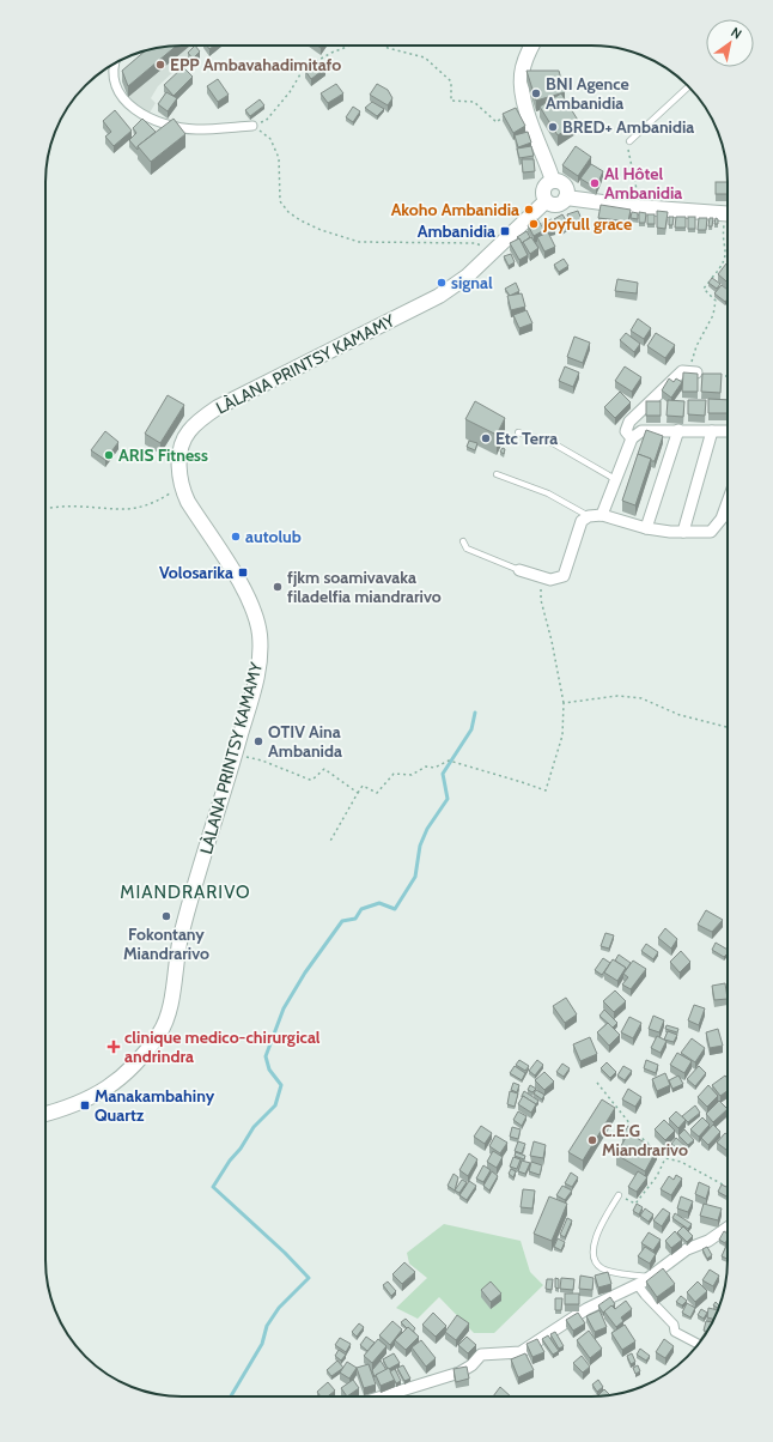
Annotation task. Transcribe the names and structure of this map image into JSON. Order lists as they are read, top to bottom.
{
  "streets": {
    "street": ["LÀLANA PRINTSY KAMAMY"]
  },
  "districts": ["MIANDRARIVO"],
  "places": {
    "other": [
      "EPP Ambavahadimitafo",
      "BNI Agence Ambanidia",
      "BRED+ Ambanidia",
      "Al Hôtel Ambanidia",
      "Akoho Ambanidia",
      "Joyfull grace",
      "signal",
      "Etc Terra",
      "ARIS Fitness",
      "autolub",
      "fjkm soamivavaka filadelfia miandrarivo",
      "OTIV Aina Ambanida",
      "Fokontany Miandrarivo",
      "C.E.G Miandrarivo"
    ],
    "transit": ["Ambanidia", "Volosarika", "Manakambahiny Quartz"],
    "health": ["clinique medico-chirurgical andrindra"]
  },
  "north": "top right"
}
